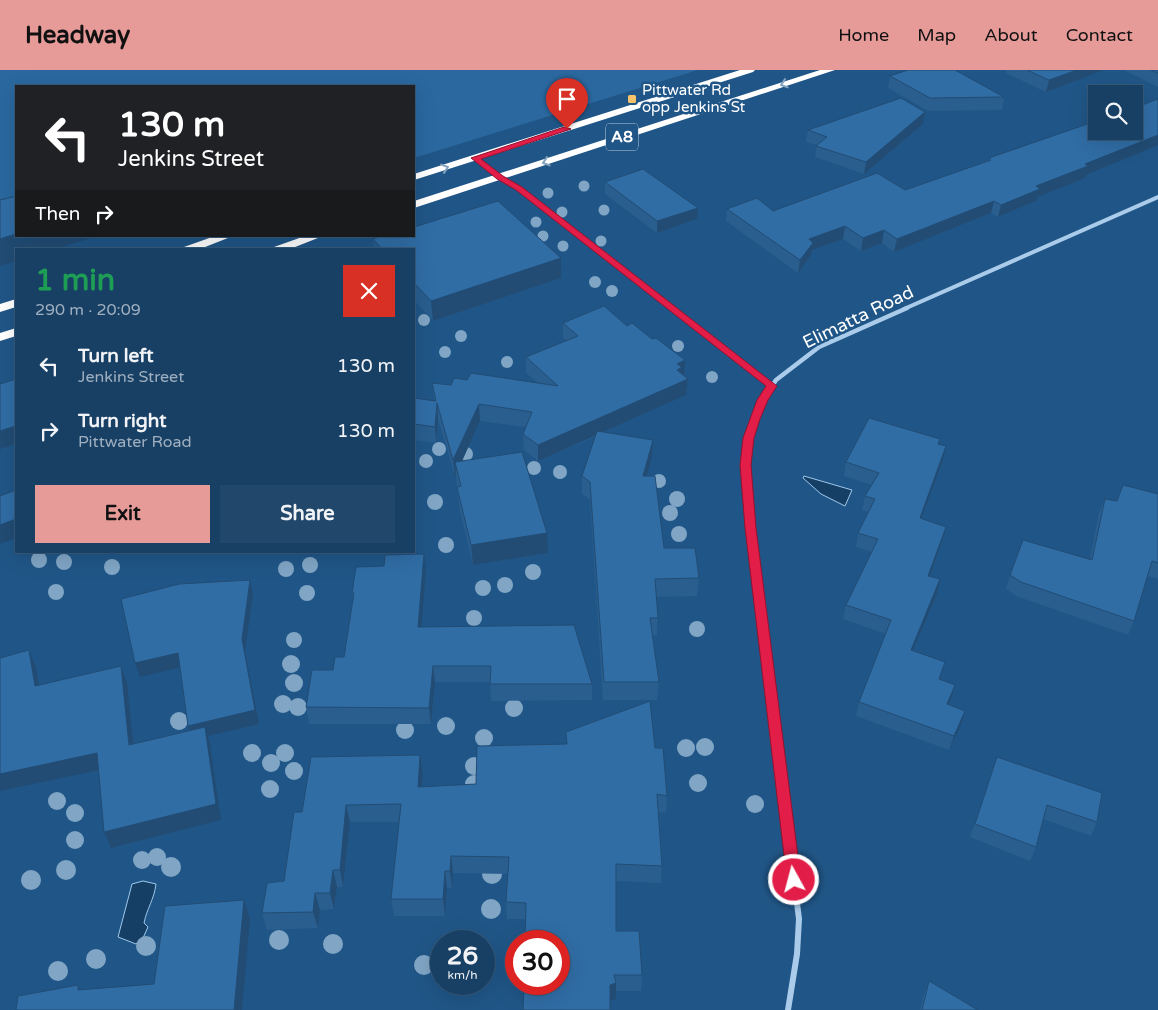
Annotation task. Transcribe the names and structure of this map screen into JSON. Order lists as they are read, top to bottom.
{
  "streets": {
    "highway": ["A8"],
    "street": ["Elimatta Road"]
  },
  "places": {
    "transit": ["Pittwater Rd opp Jenkins St"]
  },
  "page": {
    "header": "Headway",
    "nav": [
      "Home",
      "Map",
      "About",
      "Contact"
    ],
    "turn": ["130 m", "Jenkins Street"],
    "then": "Then",
    "heading": ["1 min", "290 m · 20:09"],
    "list": [
      {
        "name": "Turn left",
        "note": "Jenkins Street",
        "value": "130 m"
      },
      {
        "name": "Turn right",
        "note": "Pittwater Road",
        "value": "130 m"
      }
    ],
    "buttons": ["Exit", "Share"],
    "speed": "26 km/h",
    "limit": "30"
  }
}
